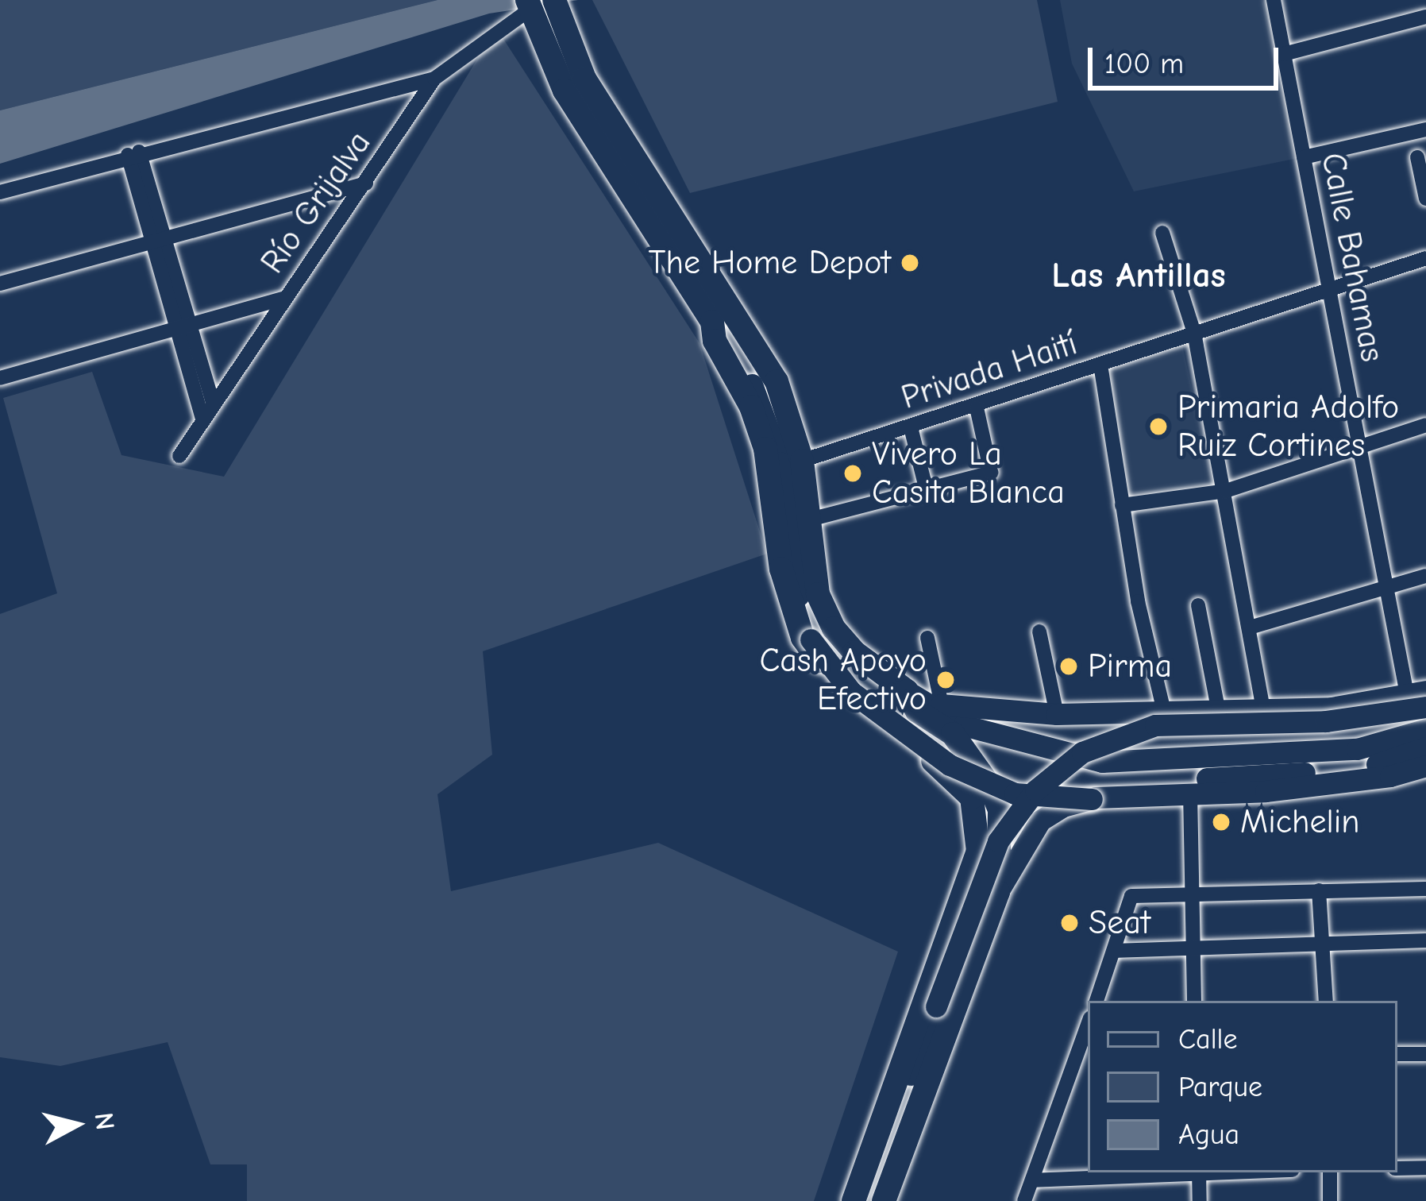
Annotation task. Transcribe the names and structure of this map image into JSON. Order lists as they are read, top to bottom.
{
  "streets": {
    "street": ["Río Grijalva", "Calle Bahamas", "Privada Haití"]
  },
  "crossings": [
    ["Calle Bahamas", "Privada Haití"]
  ],
  "districts": ["Las Antillas"],
  "places": [
    "The Home Depot",
    "Primaria Adolfo Ruiz Cortines",
    "Vivero La Casita Blanca",
    "Pirma",
    "Cash Apoyo Efectivo",
    "Michelin",
    "Seat"
  ],
  "legend": ["Calle", "Parque", "Agua"],
  "scale_bar": "100 m",
  "north": "right"
}
